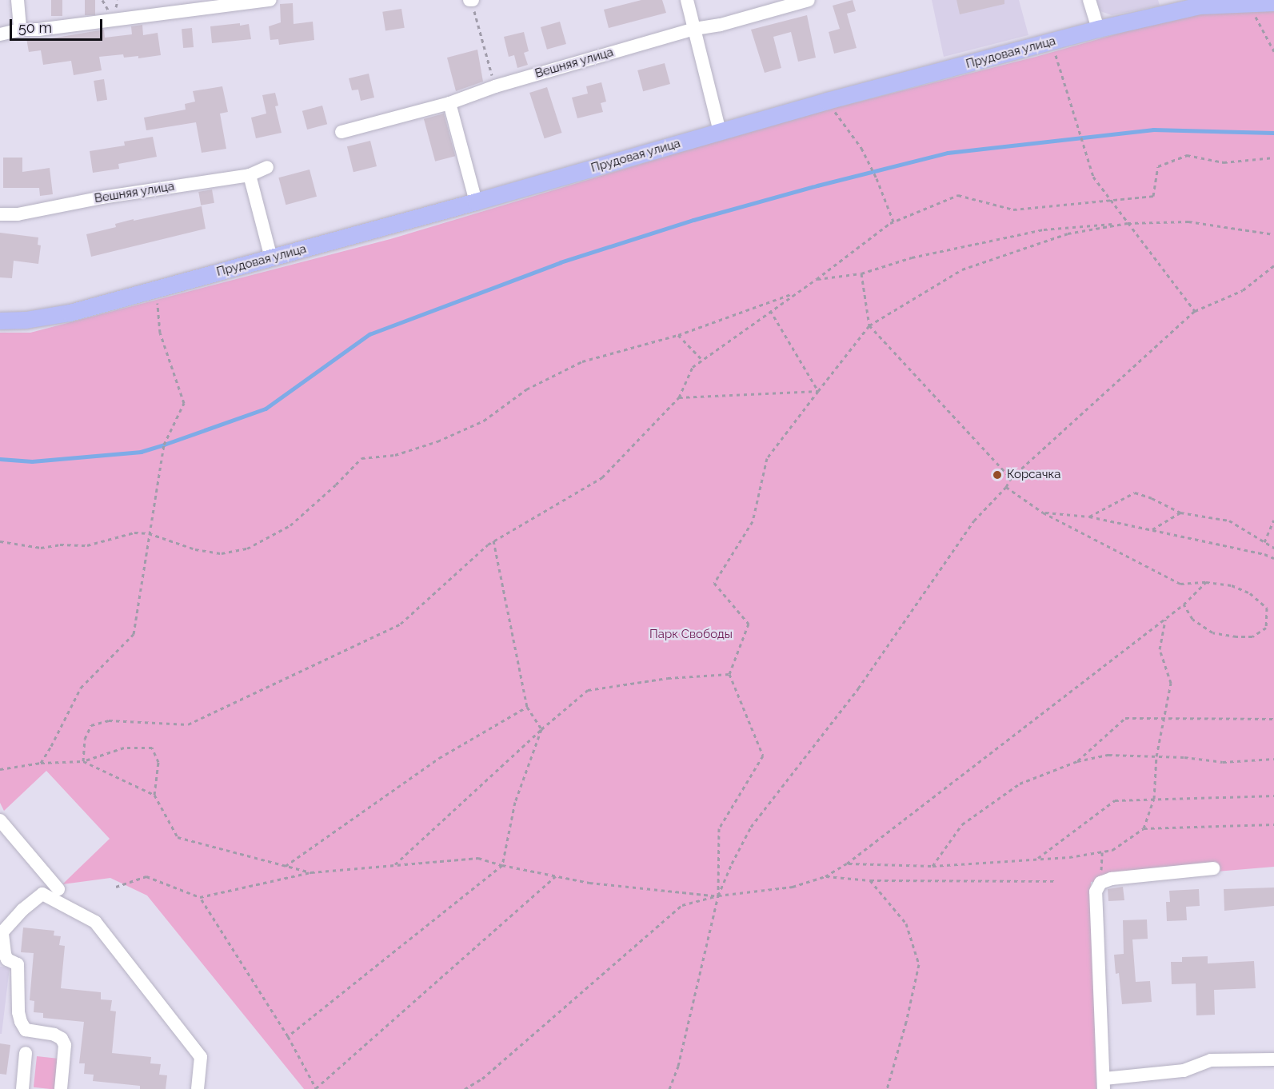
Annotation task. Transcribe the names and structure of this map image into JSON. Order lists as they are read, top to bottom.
{
  "streets": {
    "main road": ["Прудовая улица"],
    "street": ["Вешняя улица"]
  },
  "parks": ["Парк Свободы"],
  "places": ["Корсачка"],
  "scale_bar": "50 m"
}
